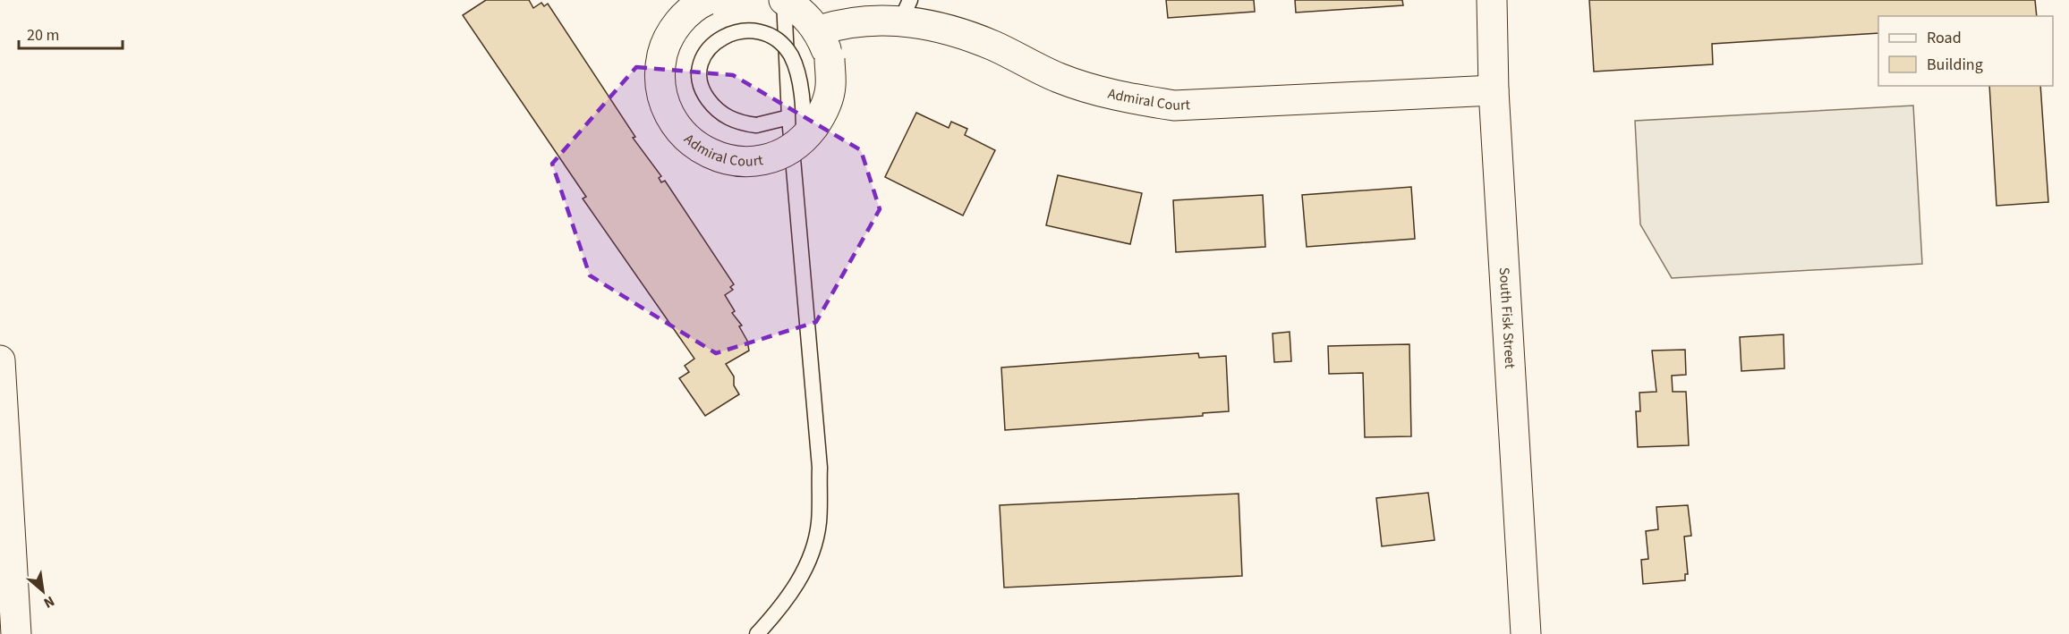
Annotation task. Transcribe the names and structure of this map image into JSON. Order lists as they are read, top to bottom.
{
  "streets": {
    "street": ["Admiral Court", "South Fisk Street"]
  },
  "crossings": [
    ["Admiral Court", "South Fisk Street"]
  ],
  "legend": ["Road", "Building"],
  "scale_bar": "20 m",
  "north": "bottom right"
}
